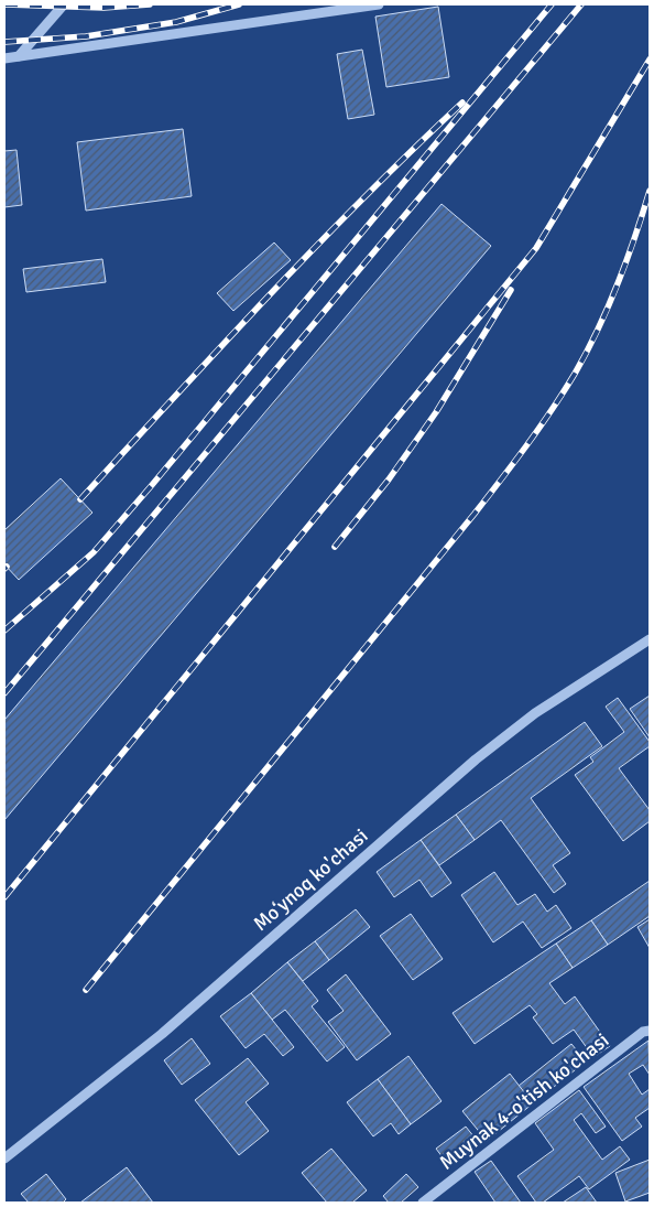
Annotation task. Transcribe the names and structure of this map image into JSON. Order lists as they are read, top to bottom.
{
  "streets": {
    "street": ["Moʻynoq ko'chasi", "Muynak 4-o'tish ko'chasi"]
  }
}
